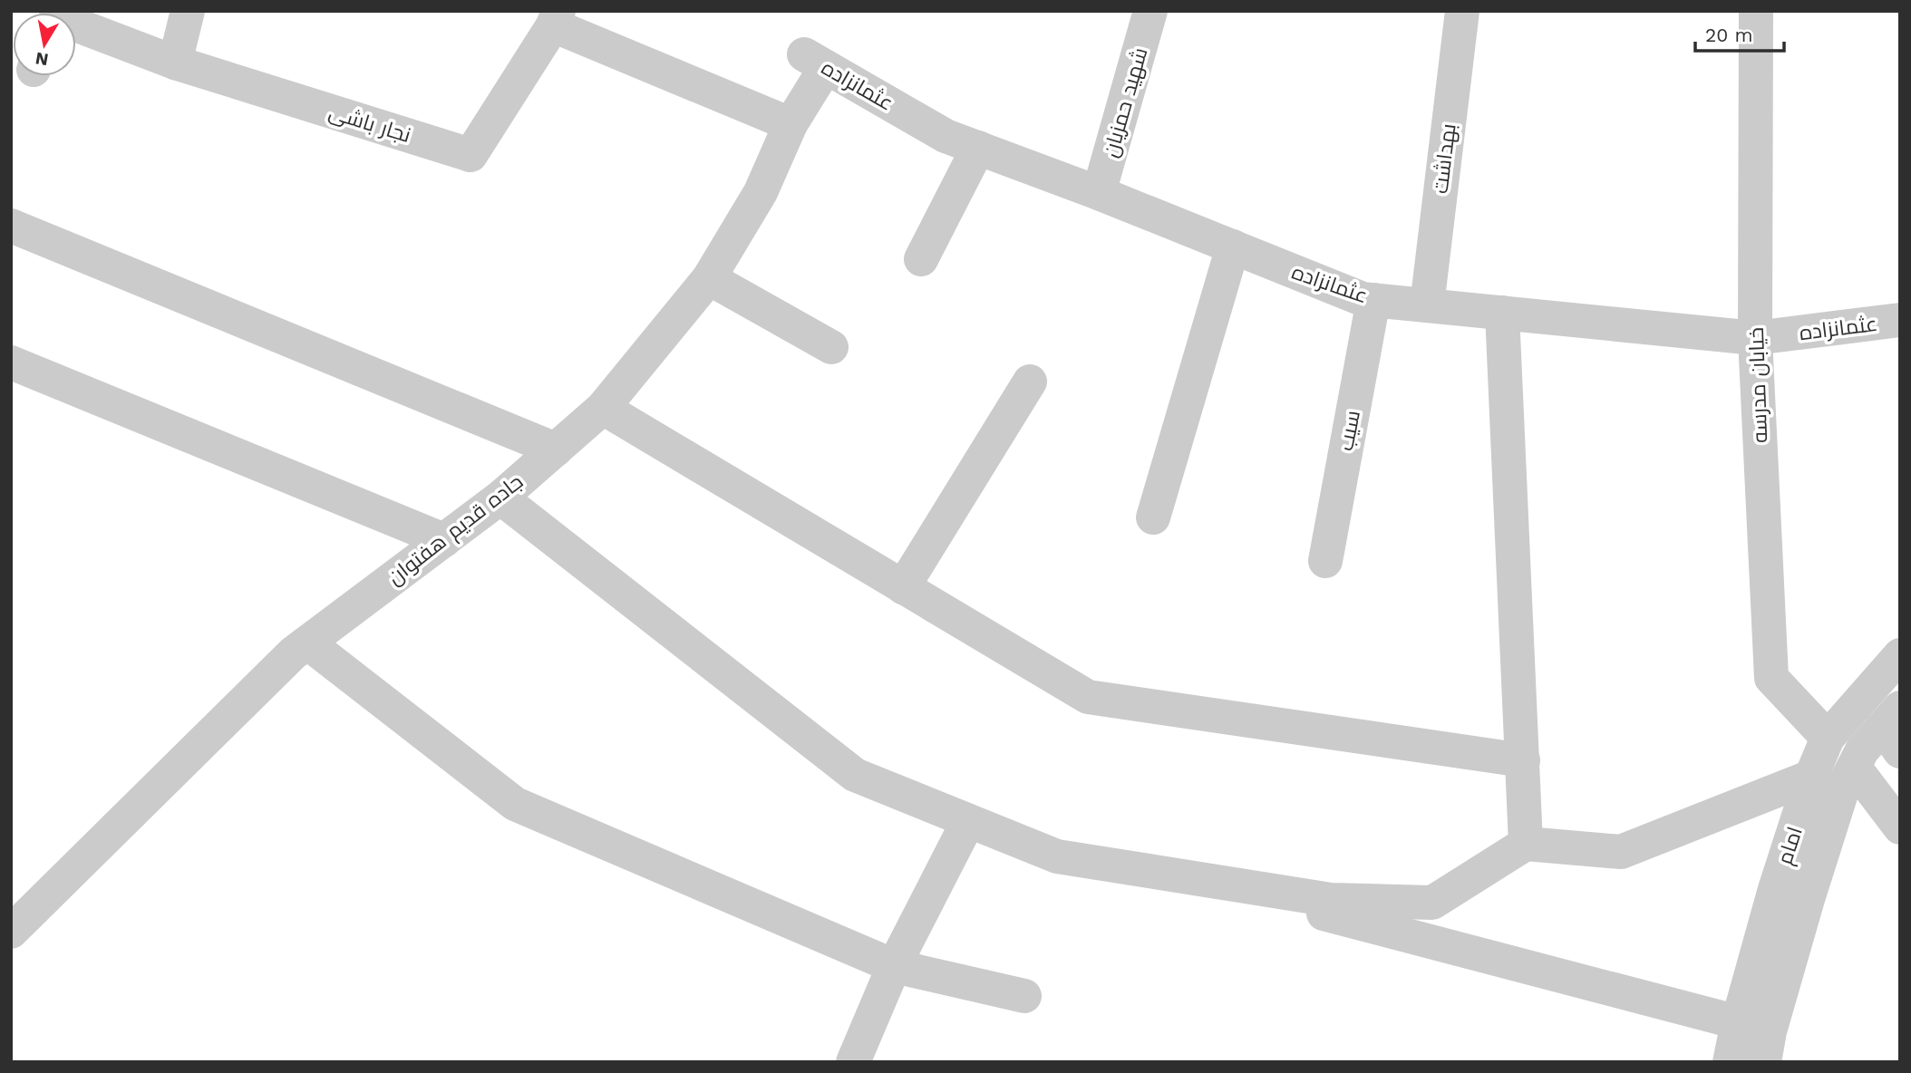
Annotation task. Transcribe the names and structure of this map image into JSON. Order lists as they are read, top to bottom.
{
  "streets": {
    "street": [
      "عثمانزاده",
      "شهید حمزیان",
      "نجار باشی",
      "بهداشت",
      "خیابان مدرسه",
      "سیب",
      "جاده قدیم هفتوان",
      "امام"
    ]
  },
  "crossings": [
    ["عثمانزاده", "شهید حمزیان"],
    ["عثمانزاده", "بهداشت"],
    ["عثمانزاده", "خیابان مدرسه"],
    ["عثمانزاده", "سیب"],
    ["عثمانزاده", "جاده قدیم هفتوان"],
    ["خیابان مدرسه", "امام"]
  ],
  "scale_bar": "20 m",
  "north": "bottom"
}
